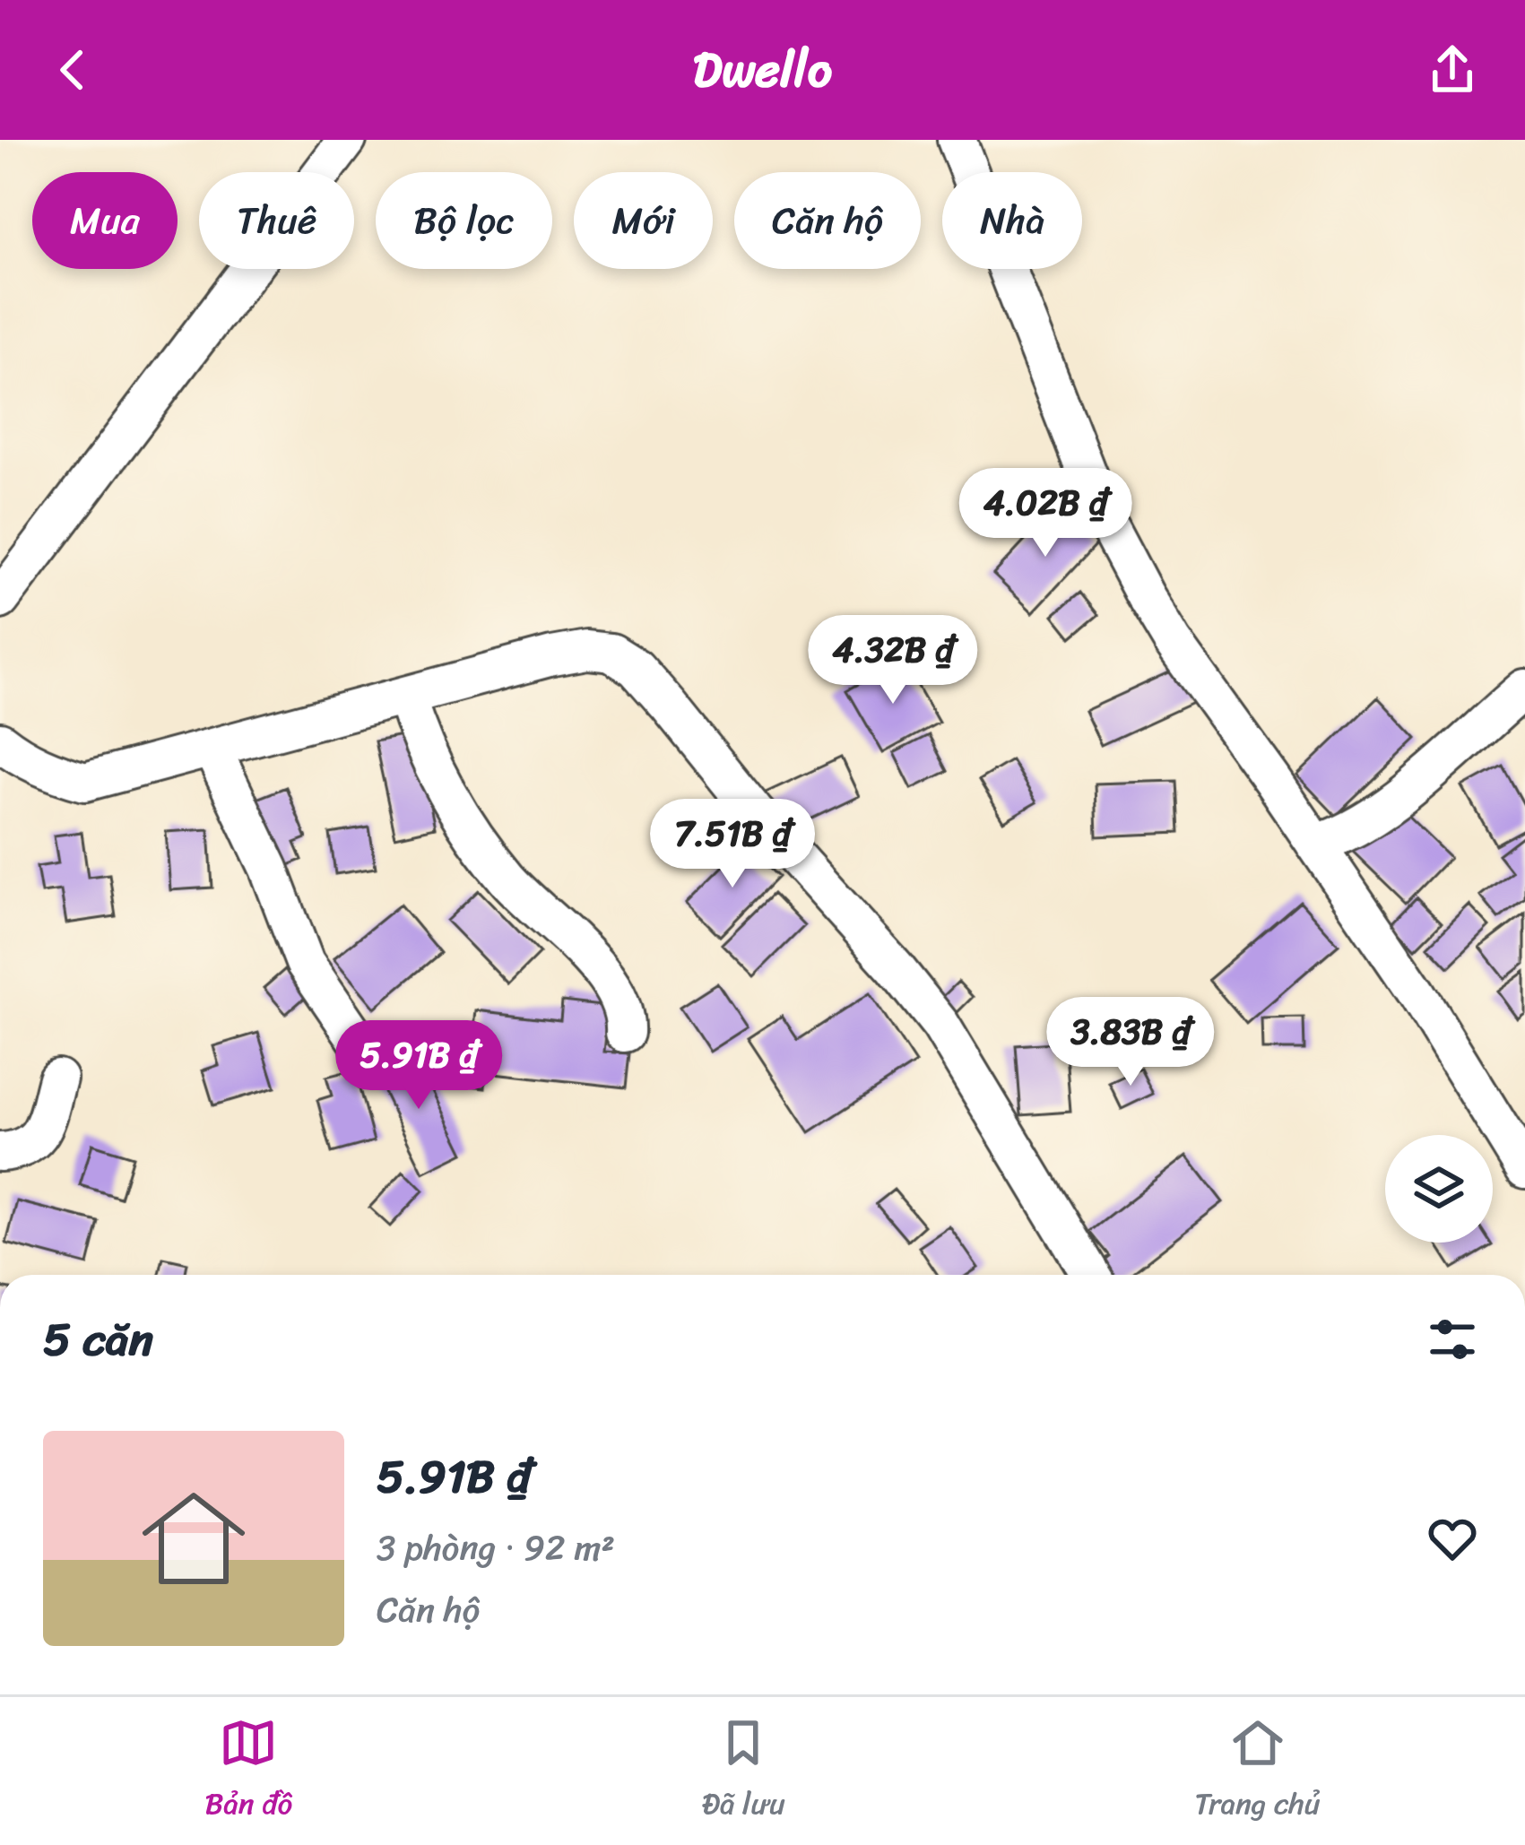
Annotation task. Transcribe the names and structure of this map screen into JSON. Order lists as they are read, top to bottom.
{
  "page": {
    "header": "Dwello",
    "chip": [
      "Mua",
      "Thuê",
      "Bộ lọc",
      "Mới",
      "Căn hộ",
      "Nhà"
    ],
    "price": [
      "4.02B ₫",
      "4.32B ₫",
      "7.51B ₫",
      "3.83B ₫",
      "5.91B ₫"
    ],
    "heading": "5 căn",
    "list": [
      {
        "name": "5.91B ₫",
        "note": "3 phòng · 92 m² · Căn hộ"
      }
    ],
    "tabs": ["Bản đồ", "Đã lưu", "Trang chủ"]
  }
}
